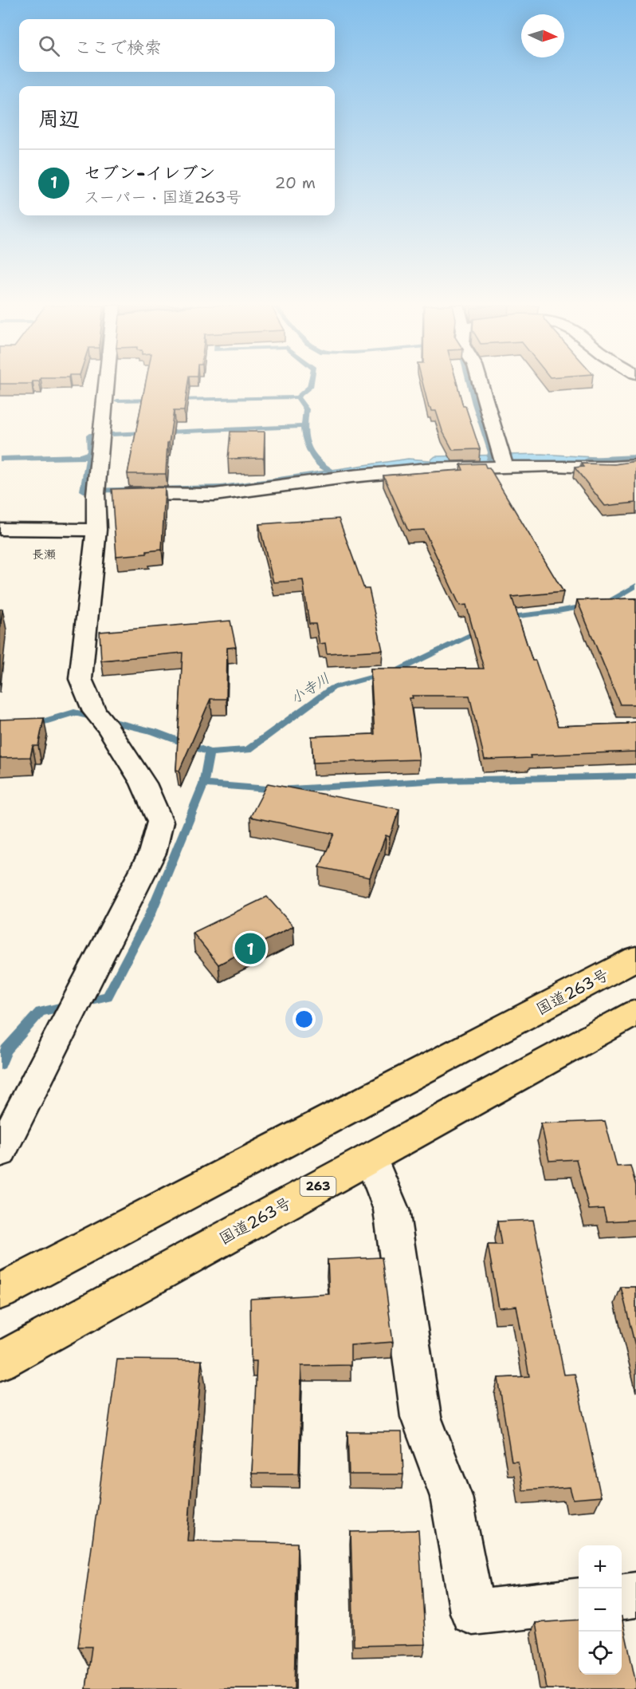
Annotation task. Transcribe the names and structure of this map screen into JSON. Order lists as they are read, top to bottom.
{
  "streets": {
    "highway": ["国道263号", "263"]
  },
  "districts": ["長瀬"],
  "water": ["小寺川"],
  "north": "right",
  "page": {
    "search": "ここで検索",
    "heading": "周辺",
    "list": [
      {
        "mark": "1",
        "name": "セブン-イレブン",
        "note": "スーパー · 国道263号",
        "value": "20 m"
      }
    ],
    "pins": "1",
    "map_buttons": ["+", "−"]
  }
}
